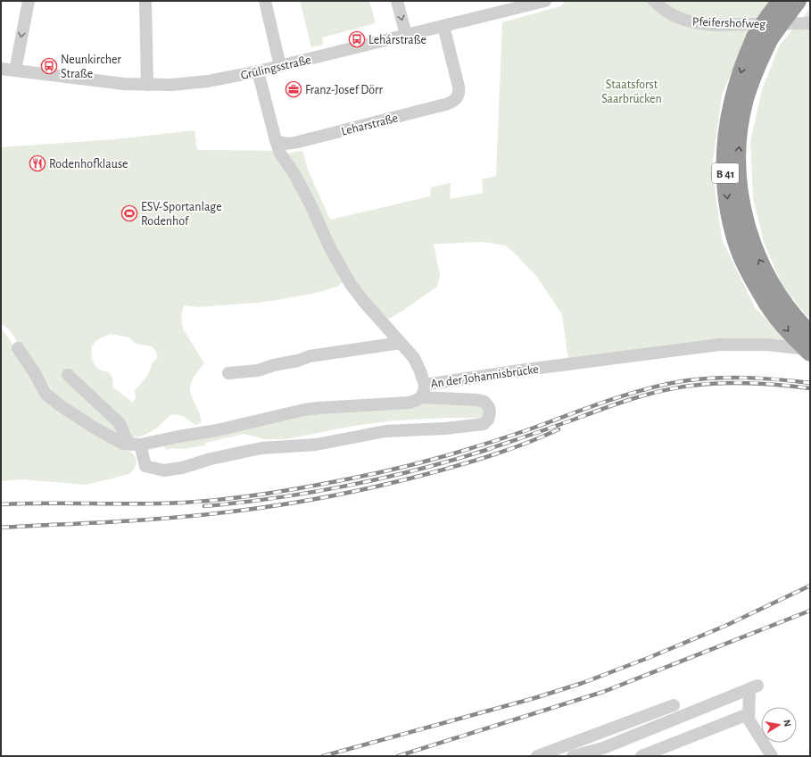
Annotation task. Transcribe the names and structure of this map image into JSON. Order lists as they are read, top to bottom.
{
  "streets": {
    "highway": ["B 41"],
    "street": [
      "Pfeifershofweg",
      "Grülingsstraße",
      "Leharstraße",
      "An der Johannisbrücke"
    ]
  },
  "crossings": [
    ["Grülingsstraße", "Leharstraße"],
    ["Leharstraße", "An der Johannisbrücke"]
  ],
  "parks": ["Staatsforst Saarbrücken"],
  "places": {
    "bus stop": ["Lehárstraße", "Neunkircher Straße"],
    "office": ["Franz-Josef Dörr"],
    "restaurant": ["Rodenhofklause"],
    "sports": ["ESV-Sportanlage Rodenhof"]
  },
  "north": "right"
}
